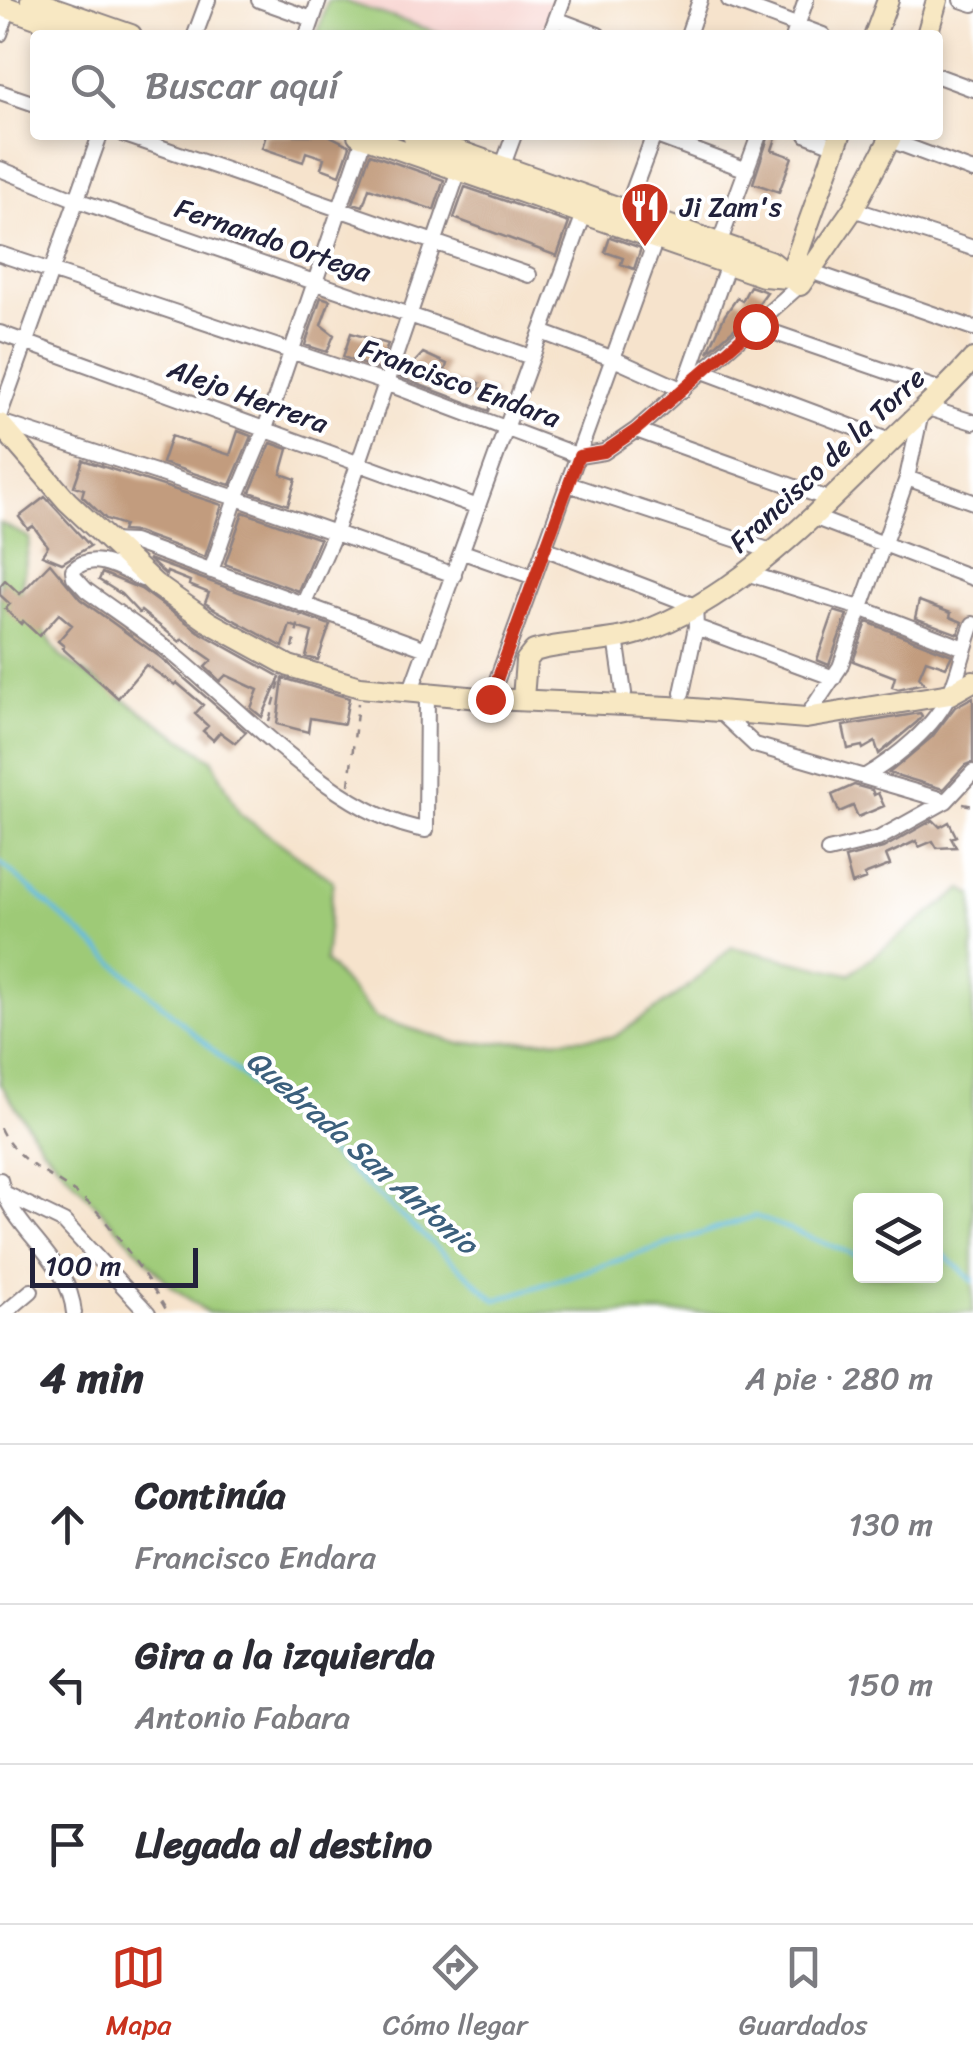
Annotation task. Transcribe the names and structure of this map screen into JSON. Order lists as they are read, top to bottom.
{
  "streets": {
    "street": [
      "Fernando Ortega",
      "Francisco Endara",
      "Alejo Herrera",
      "Francisco de la Torre"
    ]
  },
  "water": ["Quebrada San Antonio"],
  "places": {
    "restaurant": ["Ji Zam's"]
  },
  "scale_bar": "100 m",
  "page": {
    "search": "Buscar aquí",
    "scale": "100 m",
    "heading": ["4 min", "A pie · 280 m"],
    "list": [
      ["Continúa", "Francisco Endara", "130 m"],
      ["Gira a la izquierda", "Antonio Fabara", "150 m"],
      "Llegada al destino"
    ],
    "nav": ["Mapa", "Cómo llegar", "Guardados"]
  }
}
